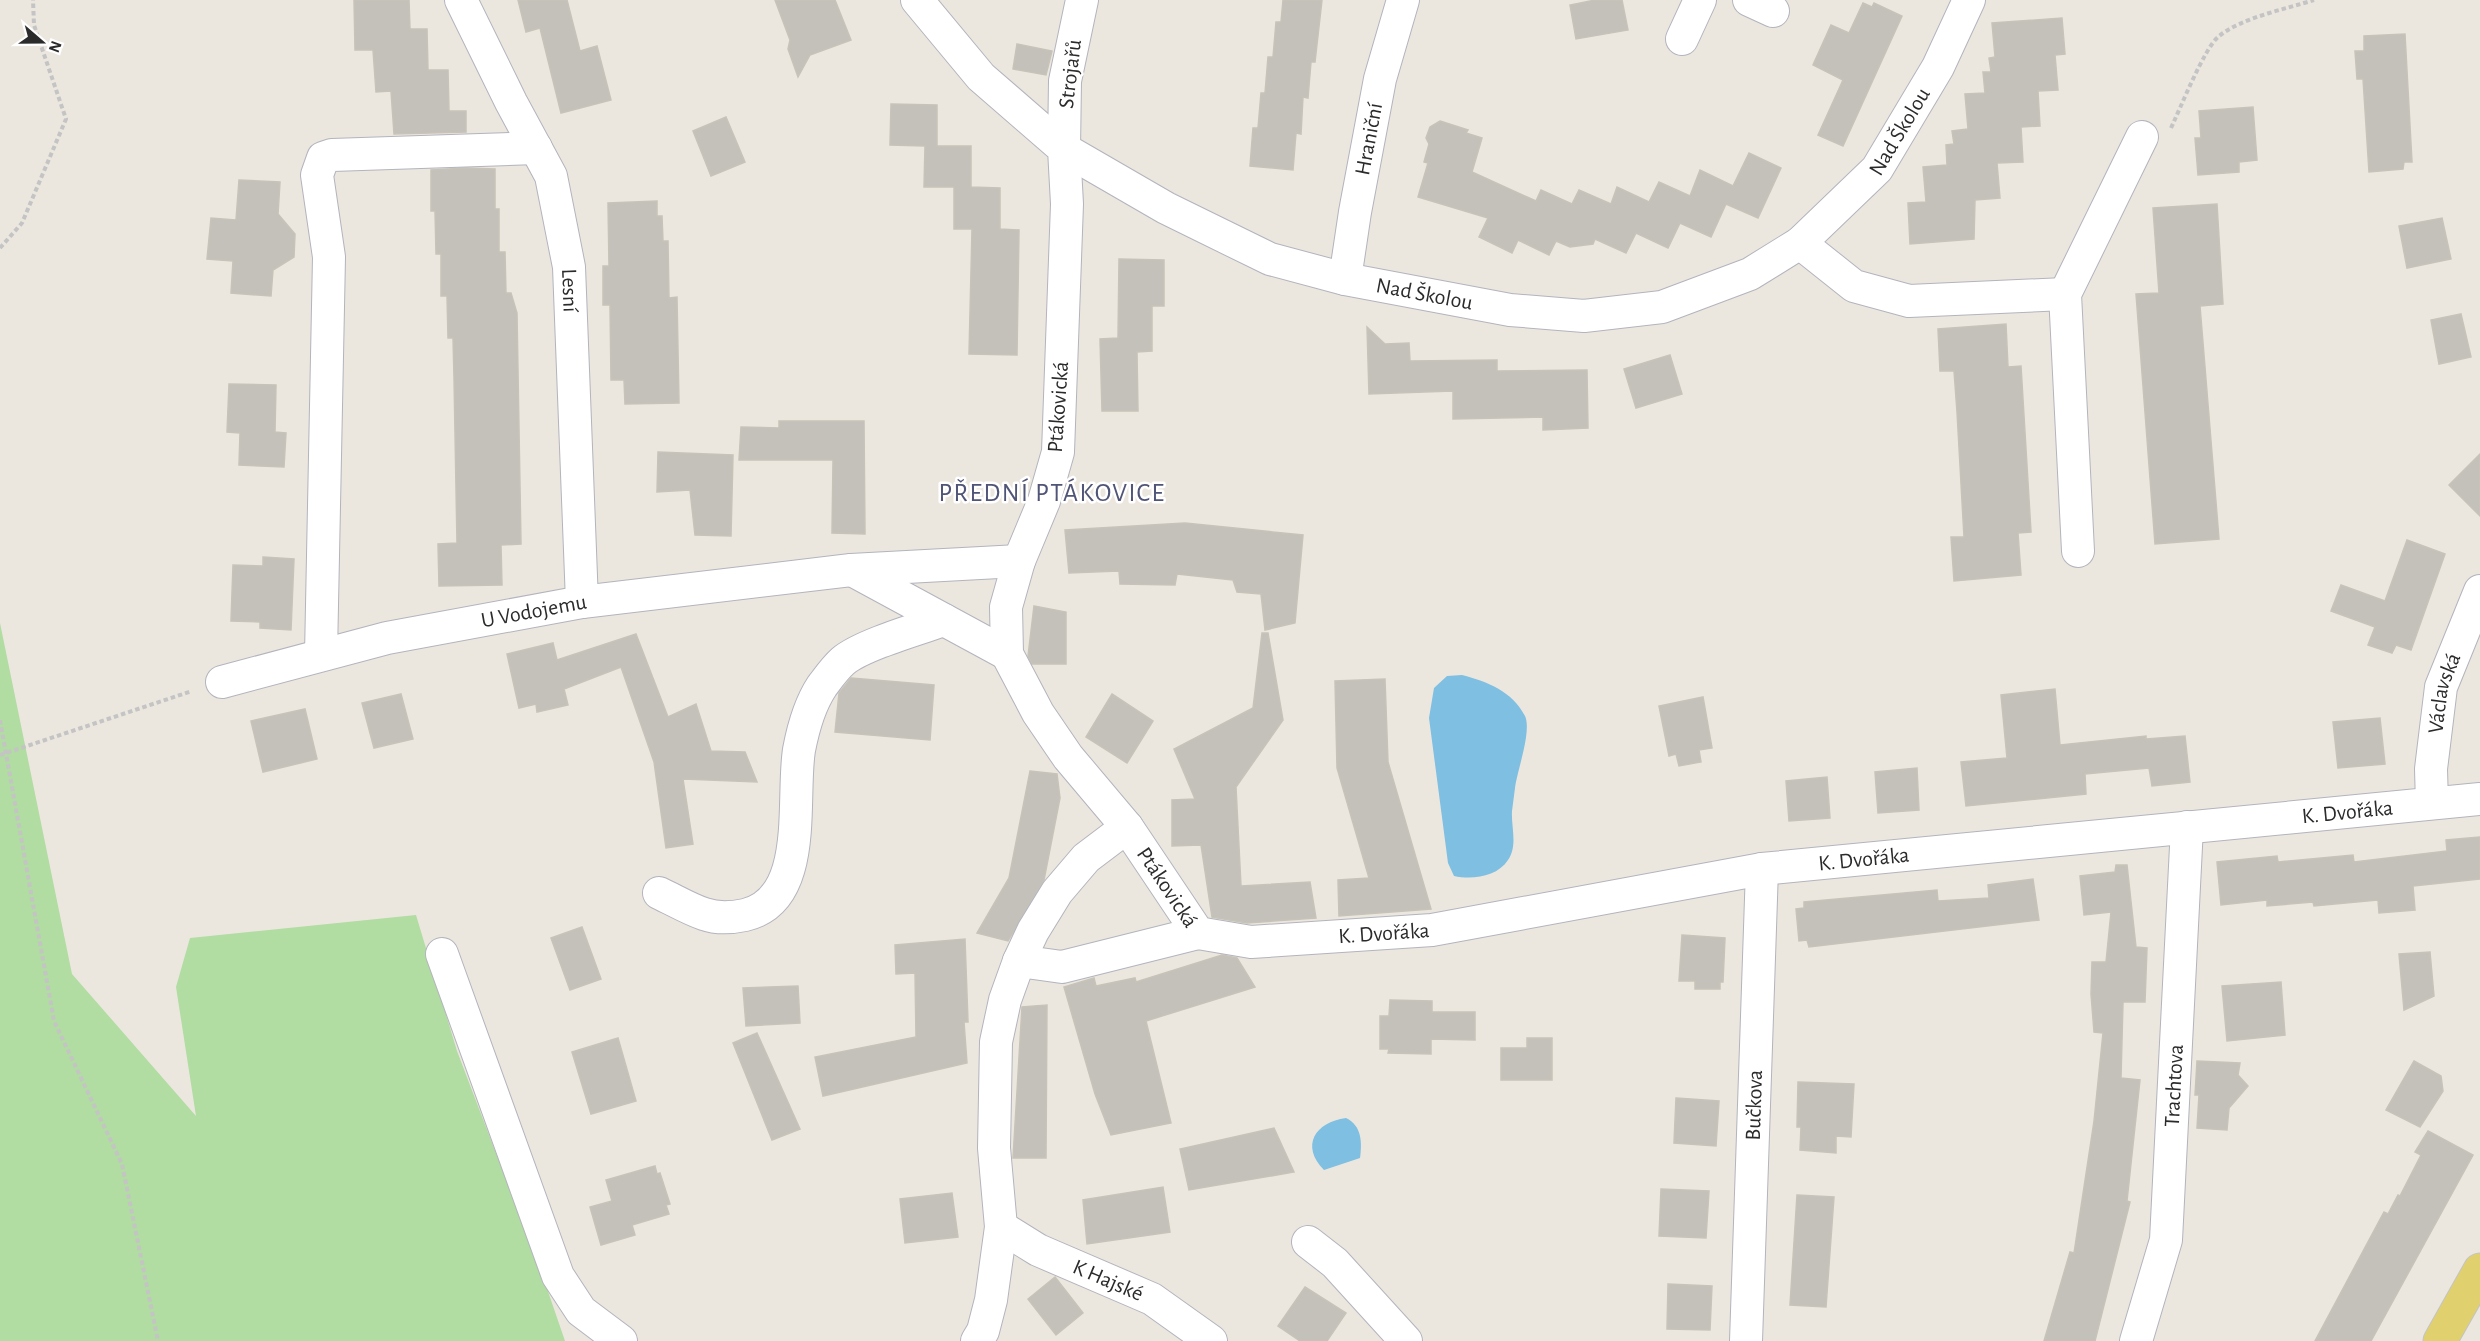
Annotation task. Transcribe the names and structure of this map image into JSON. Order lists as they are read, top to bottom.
{
  "streets": {
    "street": [
      "Strojařů",
      "Nad Školou",
      "Hraniční",
      "Lesní",
      "Ptákovická",
      "U Vodojemu",
      "Václavská",
      "K. Dvořáka",
      "Trachtova",
      "Bučkova",
      "K Hajské"
    ]
  },
  "crossings": [
    ["Strojařů", "Nad Školou"],
    ["Strojařů", "Ptákovická"],
    ["Nad Školou", "Hraniční"],
    ["Nad Školou", "Ptákovická"],
    ["Lesní", "U Vodojemu"],
    ["Ptákovická", "U Vodojemu"],
    ["Ptákovická", "K. Dvořáka"],
    ["Václavská", "K. Dvořáka"],
    ["K. Dvořáka", "Trachtova"],
    ["K. Dvořáka", "Bučkova"]
  ],
  "districts": ["PŘEDNÍ PTÁKOVICE"],
  "north": "right"
}
